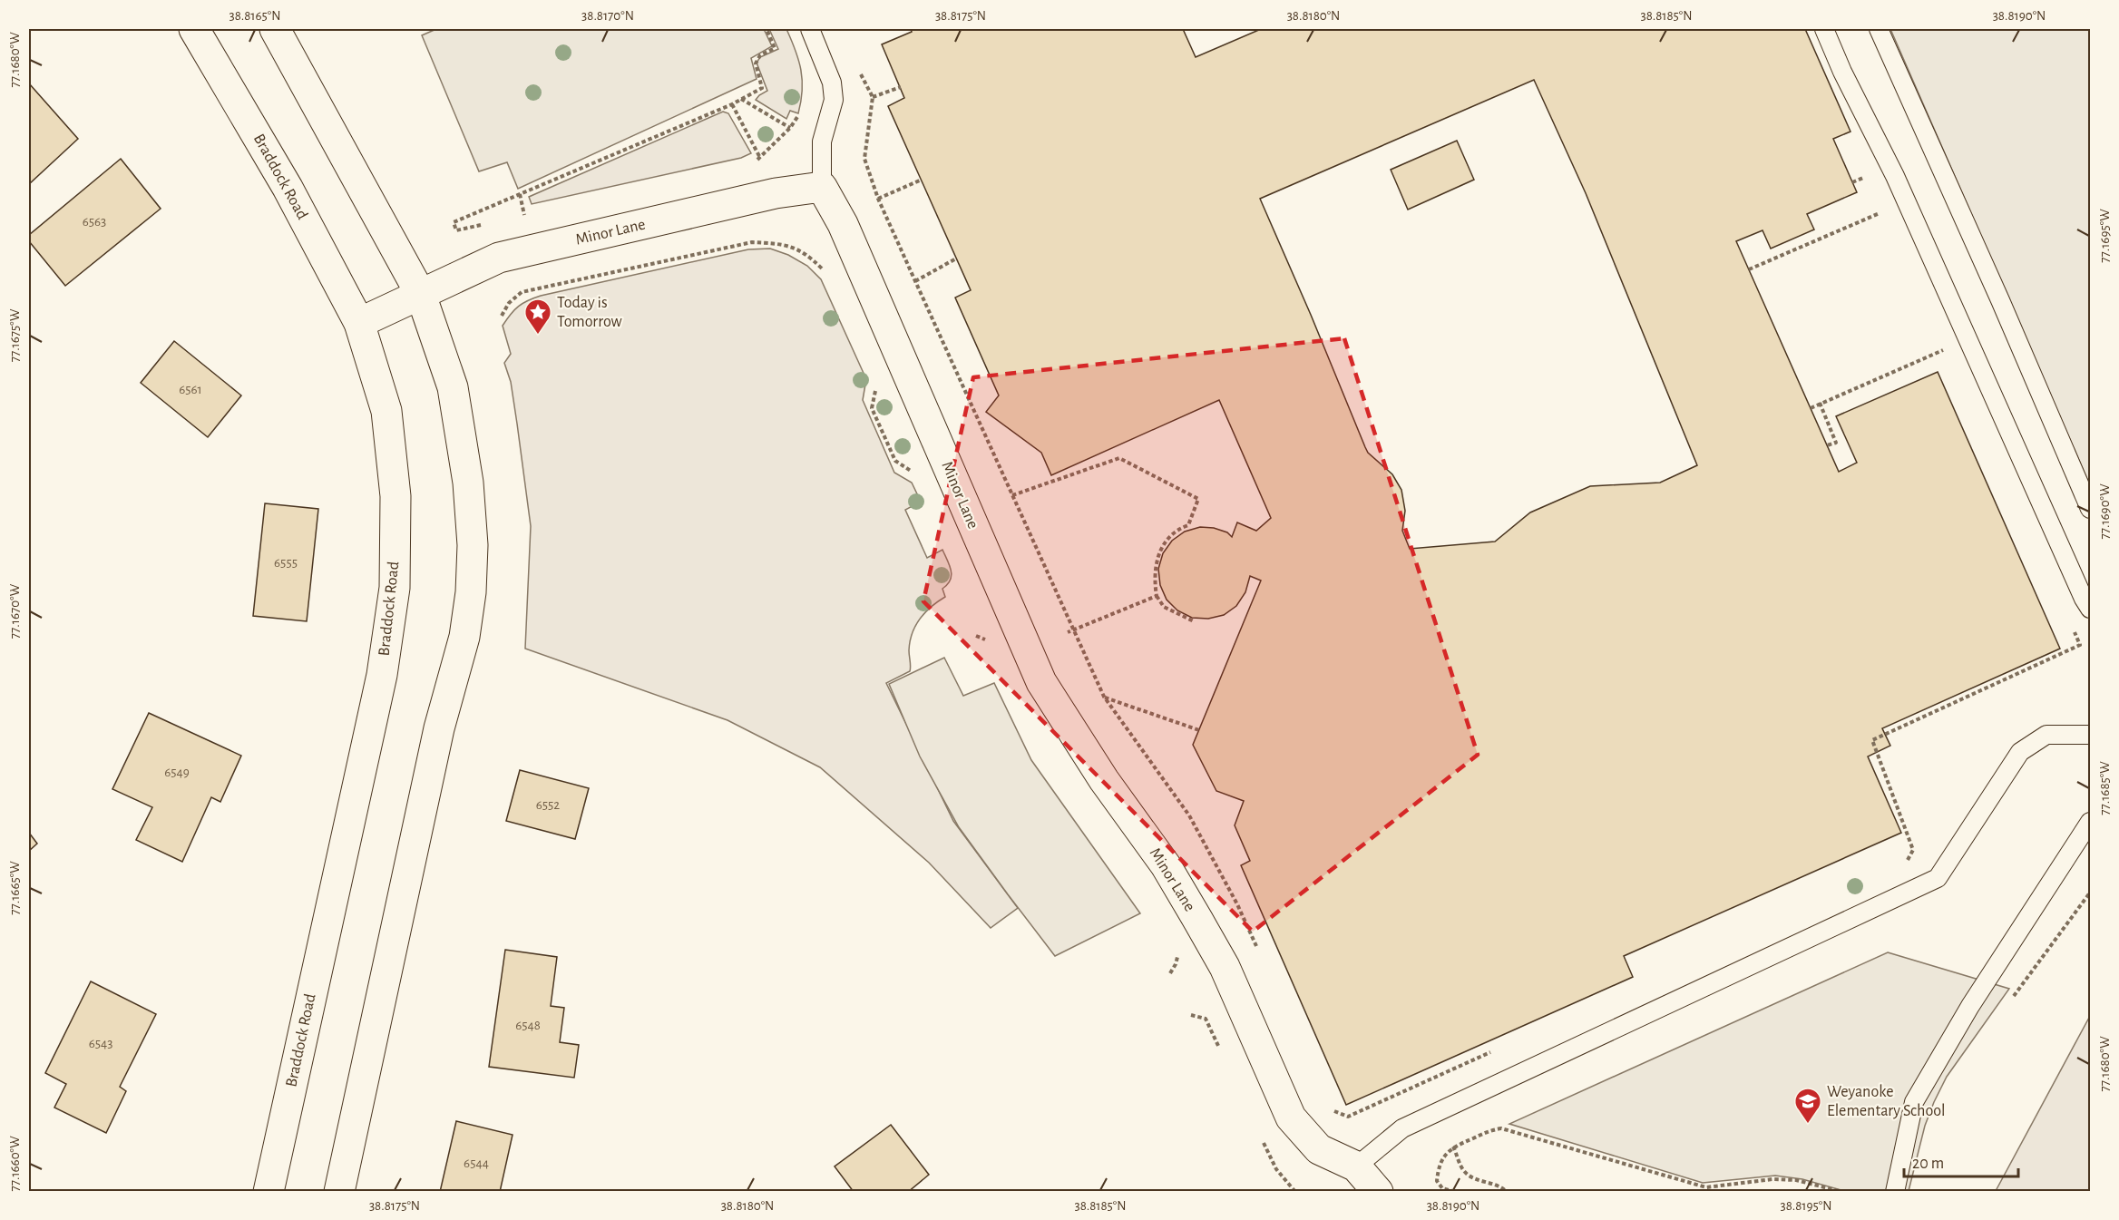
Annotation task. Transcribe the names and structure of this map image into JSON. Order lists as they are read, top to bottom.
{
  "streets": {
    "main road": ["Braddock Road", "Minor Lane"]
  },
  "crossings": [
    ["Braddock Road", "Minor Lane"]
  ],
  "places": {
    "place": ["Today is Tomorrow"],
    "school or university": ["Weyanoke Elementary School"]
  },
  "house_numbers": [
    "6563",
    "6561",
    "6555",
    "6549",
    "6552",
    "6548",
    "6543",
    "6544"
  ],
  "scale_bar": "20 m",
  "coordinates": [
    "38.8165°N",
    "38.8170°N",
    "38.8175°N",
    "38.8180°N",
    "38.8185°N",
    "38.8190°N",
    "77.1680°W",
    "77.1695°W",
    "77.1675°W",
    "77.1690°W",
    "77.1670°W",
    "77.1685°W",
    "77.1665°W",
    "77.1660°W",
    "38.8195°N"
  ]
}
